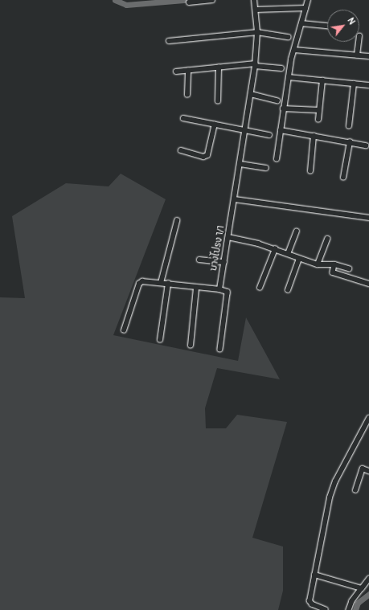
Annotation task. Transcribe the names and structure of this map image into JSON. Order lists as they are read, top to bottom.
{
  "streets": {
    "street": ["บางโปรง 1/1"]
  },
  "north": "top right"
}
